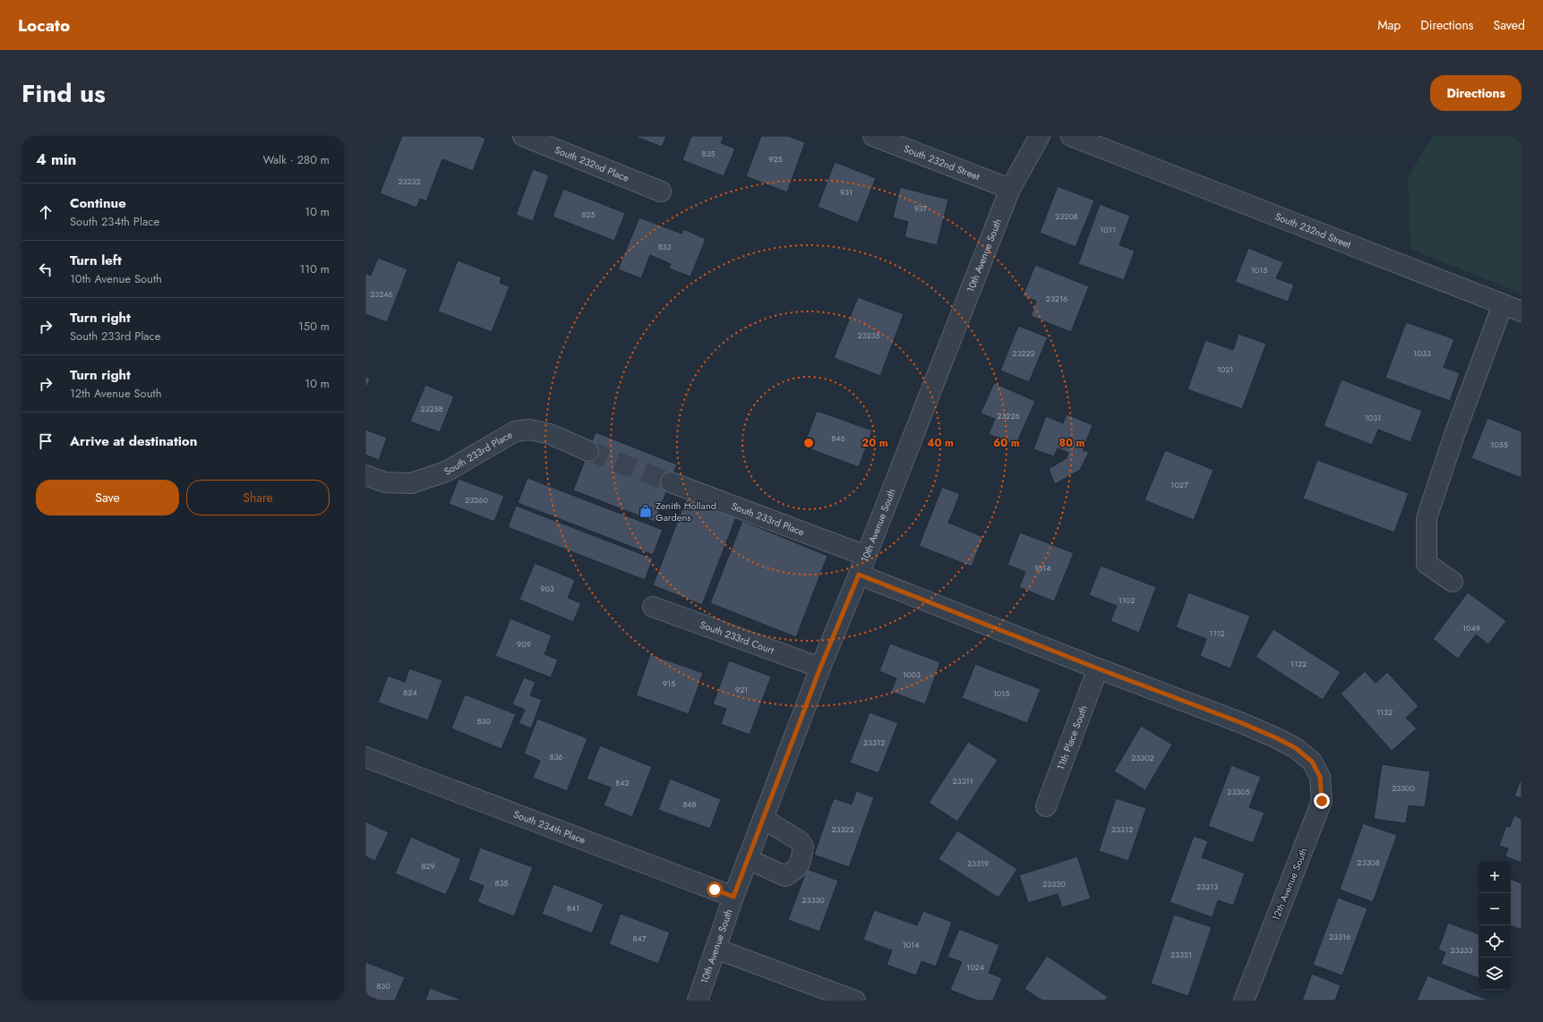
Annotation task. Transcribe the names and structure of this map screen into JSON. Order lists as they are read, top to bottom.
{
  "streets": {
    "street": [
      "South 232nd Street",
      "South 232nd Place",
      "10th Avenue South",
      "South 233rd Place",
      "South 233rd Court",
      "11th Place South",
      "South 234th Place",
      "12th Avenue South"
    ]
  },
  "crossings": [
    ["South 232nd Street", "10th Avenue South"],
    ["10th Avenue South", "South 233rd Place"],
    ["10th Avenue South", "South 233rd Court"],
    ["10th Avenue South", "South 234th Place"],
    ["11th Place South", "12th Avenue South"]
  ],
  "places": {
    "shop": ["Zenith Holland Gardens"]
  },
  "house_numbers": [
    "835",
    "925",
    "23232",
    "931",
    "937",
    "825",
    "23208",
    "1011",
    "833",
    "1015",
    "23246",
    "23216",
    "23235",
    "23222",
    "1033",
    "1021",
    "23258",
    "23226",
    "1031",
    "846",
    "1055",
    "1027",
    "23260",
    "1014",
    "903",
    "1102",
    "1049",
    "1112",
    "909",
    "1122",
    "1003",
    "915",
    "921",
    "824",
    "1015",
    "1132",
    "830",
    "23312",
    "836",
    "23302",
    "23311",
    "842",
    "23300",
    "23305",
    "848",
    "23322",
    "23312",
    "23308",
    "23319",
    "829",
    "835",
    "23320",
    "23313",
    "23330",
    "841",
    "23316",
    "847",
    "1014",
    "23333",
    "23321",
    "1024",
    "830"
  ],
  "page": {
    "header": "Locato",
    "nav": ["Map", "Directions", "Saved"],
    "title": "Find us",
    "buttons": [
      "Directions",
      ["Save", "Share"]
    ],
    "heading": ["4 min", "Walk · 280 m"],
    "list": [
      ["Continue", "South 234th Place", "10 m"],
      ["Turn left", "10th Avenue South", "110 m"],
      ["Turn right", "South 233rd Place", "150 m"],
      ["Turn right", "12th Avenue South", "10 m"],
      "Arrive at destination"
    ],
    "map_buttons": ["+", "−"]
  },
  "rings": [
    "20 m",
    "40 m",
    "60 m",
    "80 m"
  ]
}
